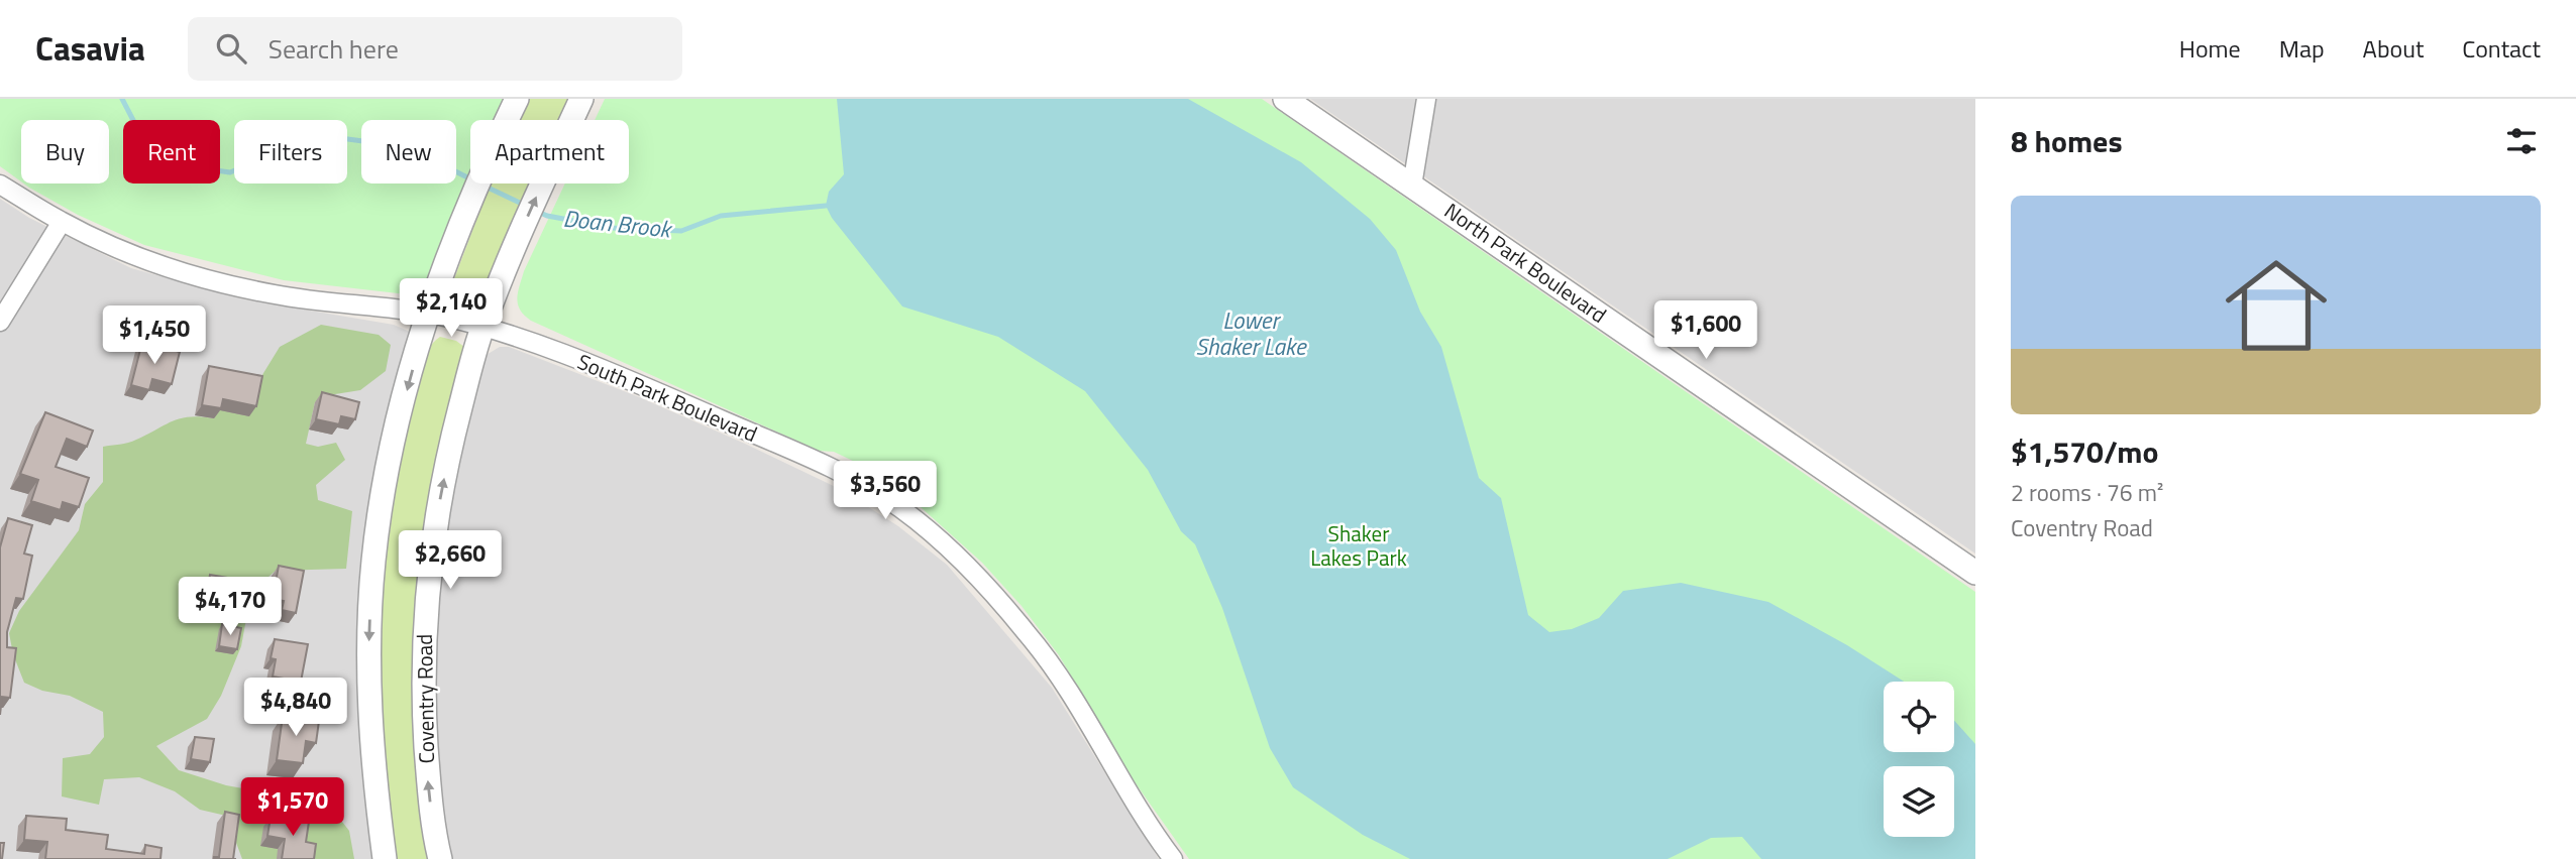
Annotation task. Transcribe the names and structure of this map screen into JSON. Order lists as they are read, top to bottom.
{
  "streets": {
    "street": ["North Park Boulevard", "South Park Boulevard", "Coventry Road"]
  },
  "crossings": [
    ["South Park Boulevard", "Coventry Road"]
  ],
  "water": ["Doan Brook", "Lower Shaker Lake"],
  "parks": ["Shaker Lakes Park"],
  "page": {
    "header": "Casavia",
    "search": "Search here",
    "nav": [
      "Home",
      "Map",
      "About",
      "Contact"
    ],
    "heading": "8 homes",
    "chip": [
      "Buy",
      "Rent",
      "Filters",
      "New",
      "Apartment"
    ],
    "list": [
      {
        "name": "$1,570/mo",
        "note": "2 rooms · 76 m² · Coventry Road"
      }
    ],
    "price": [
      "$2,140",
      "$1,600",
      "$1,450",
      "$3,560",
      "$2,660",
      "$4,170",
      "$4,840",
      "$1,570"
    ]
  }
}
